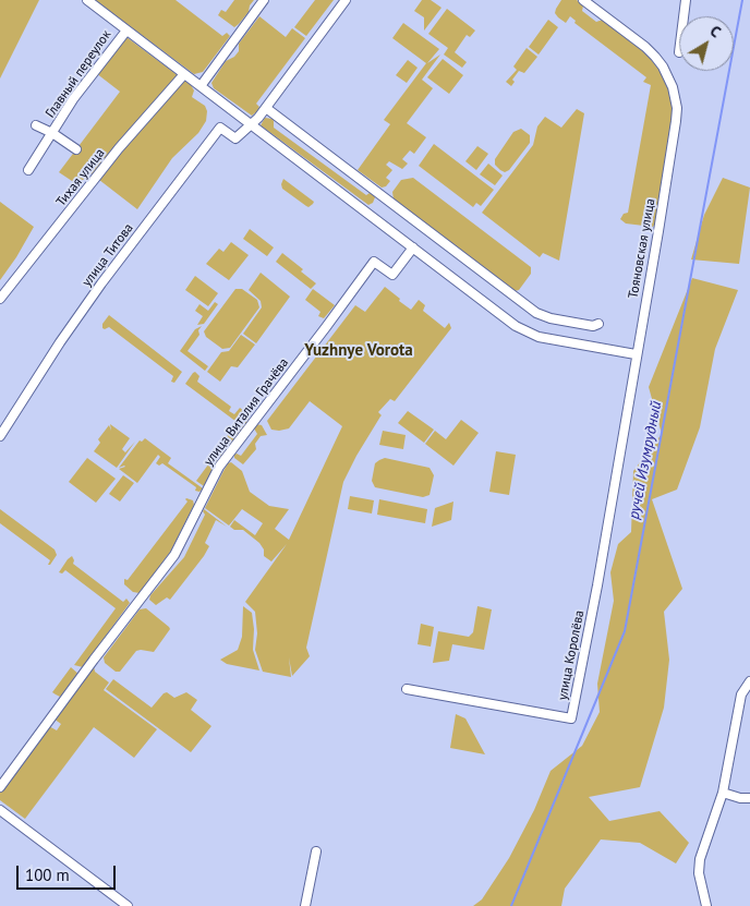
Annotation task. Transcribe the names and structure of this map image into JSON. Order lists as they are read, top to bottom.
{
  "streets": {
    "street": [
      "Главный переулок",
      "Тихая улица",
      "Тояновская улица",
      "улица Титова",
      "улица Виталия Грачёва",
      "улица Королёва"
    ]
  },
  "crossings": [
    ["Тояновская улица", "улица Королёва"]
  ],
  "districts": ["Yuzhnye Vorota"],
  "water": ["ручей Изумрудный"],
  "scale_bar": "100 m",
  "north": "top right"
}
